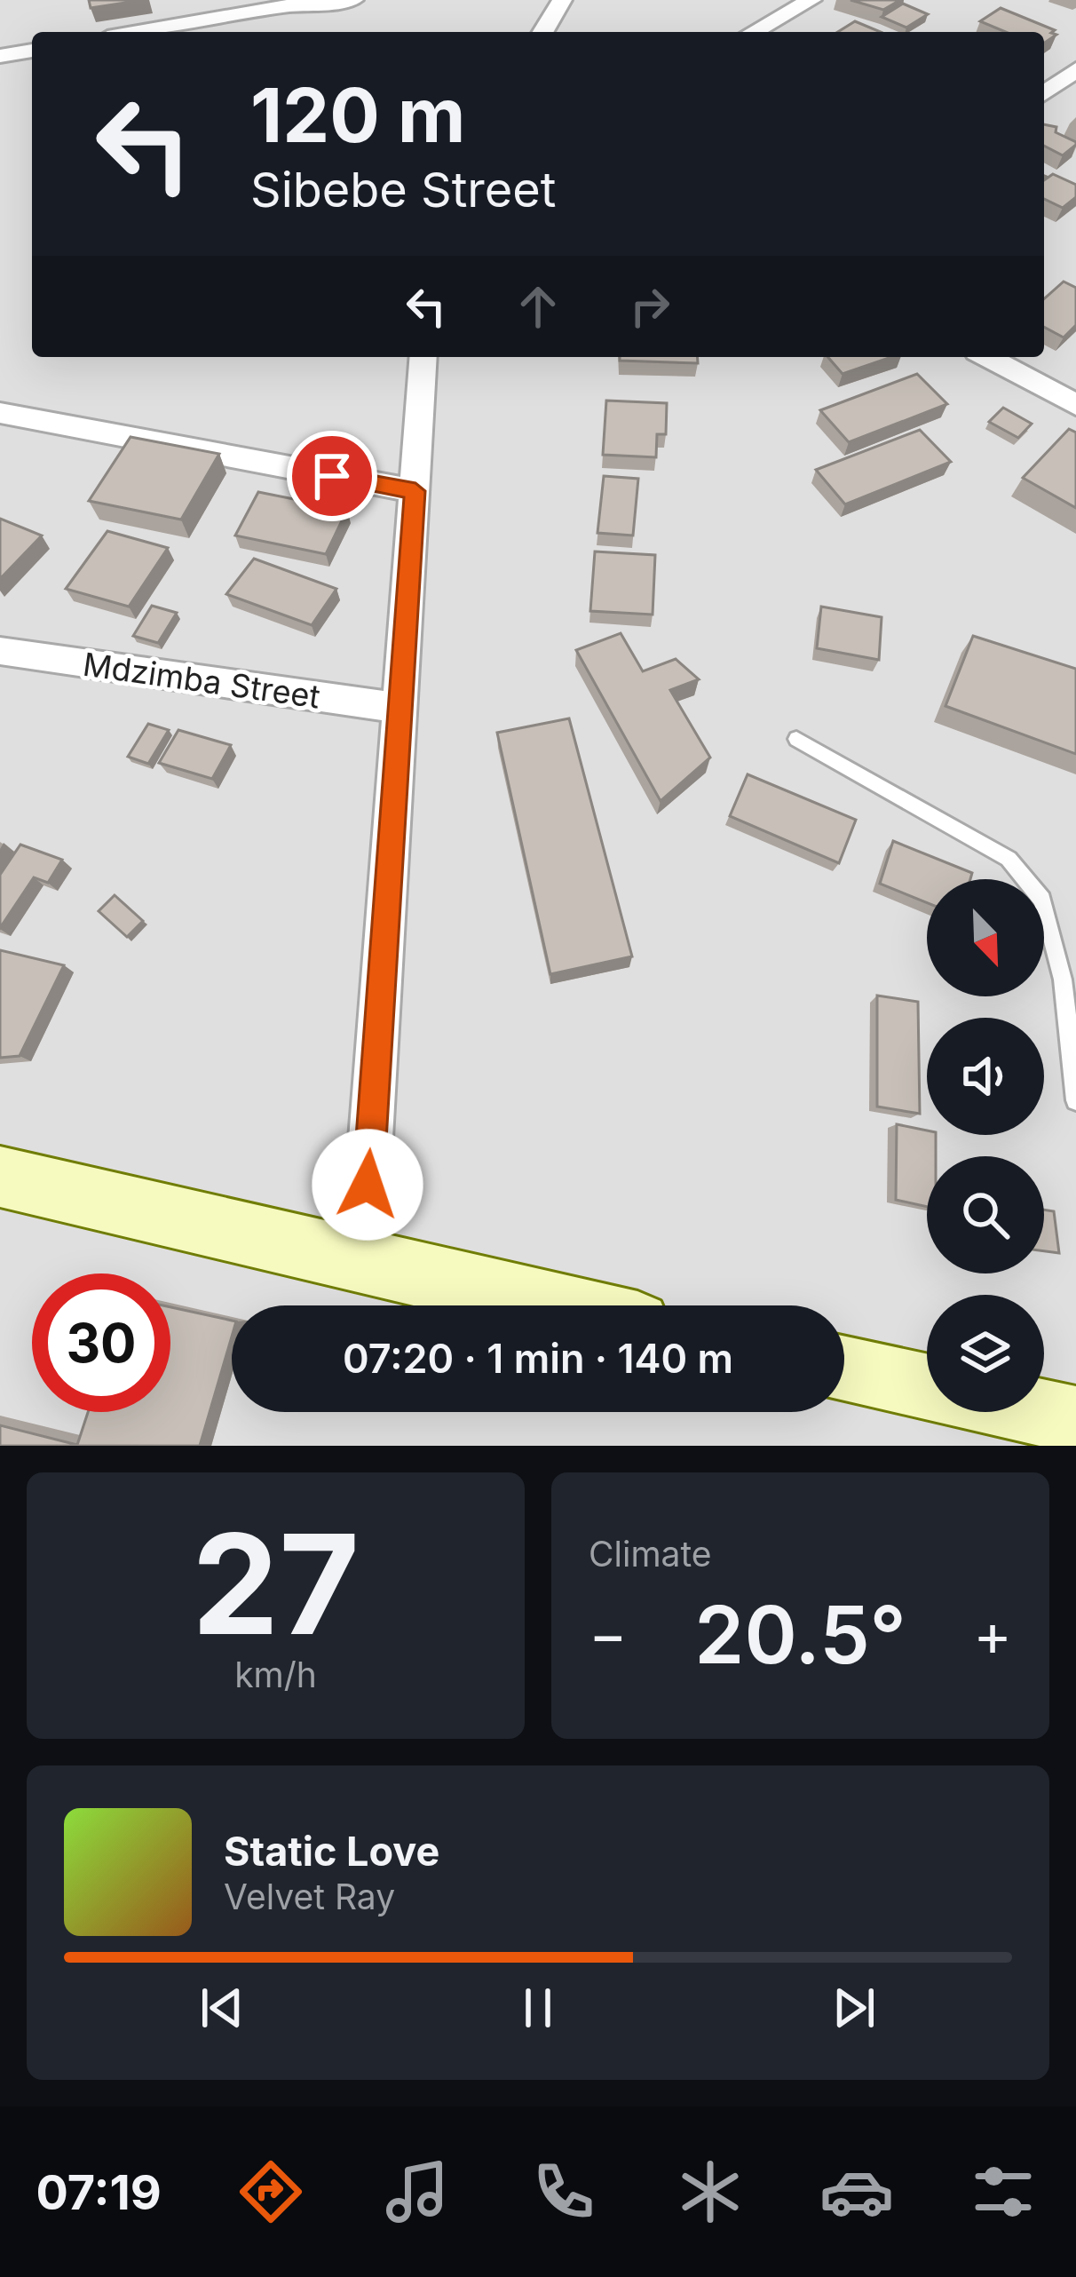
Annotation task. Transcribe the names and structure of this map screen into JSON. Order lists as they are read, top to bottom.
{
  "streets": {
    "street": ["Mdzimba Street"]
  },
  "north": "bottom right",
  "page": {
    "turn": ["120 m", "Sibebe Street"],
    "limit": "30",
    "trip": "07:20 · 1 min · 140 m",
    "tile": [
      ["27", "km/h"],
      "Climate"
    ],
    "heat": ["−", "20.5°", "+"],
    "song": ["Static Love", "Velvet Ray"],
    "tabs": "07:19"
  }
}
